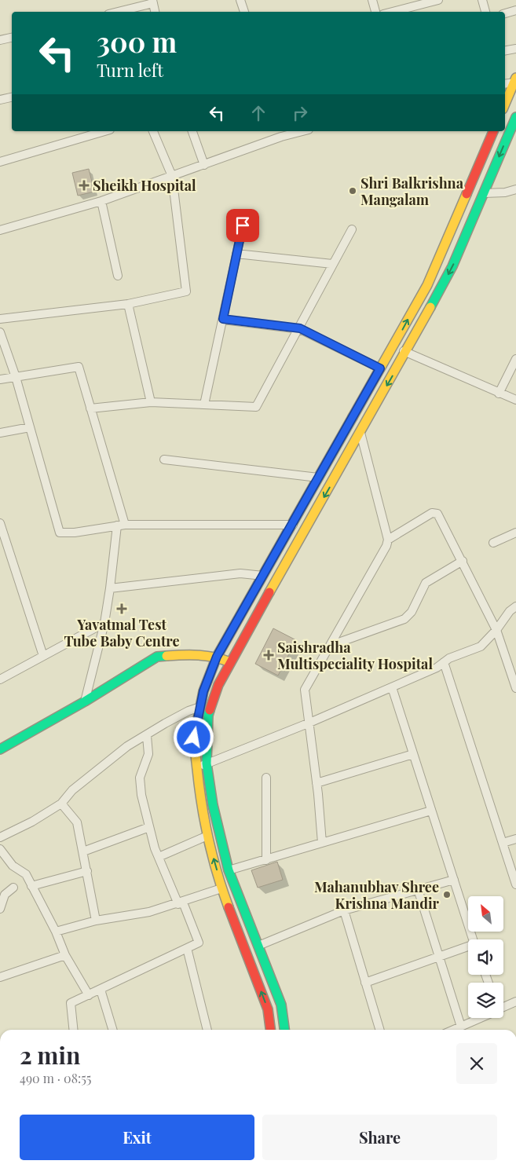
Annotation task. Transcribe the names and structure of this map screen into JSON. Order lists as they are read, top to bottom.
{
  "places": {
    "health": ["Sheikh Hospital", "Yavatmal Test Tube Baby Centre", "Saishradha Multispeciality Hospital"],
    "other": ["Shri Balkrishna Mangalam", "Mahanubhav Shree Krishna Mandir"]
  },
  "north": "top left",
  "page": {
    "turn": ["300 m", "Turn left"],
    "heading": ["2 min", "490 m · 08:55"],
    "buttons": ["Exit", "Share"]
  }
}
